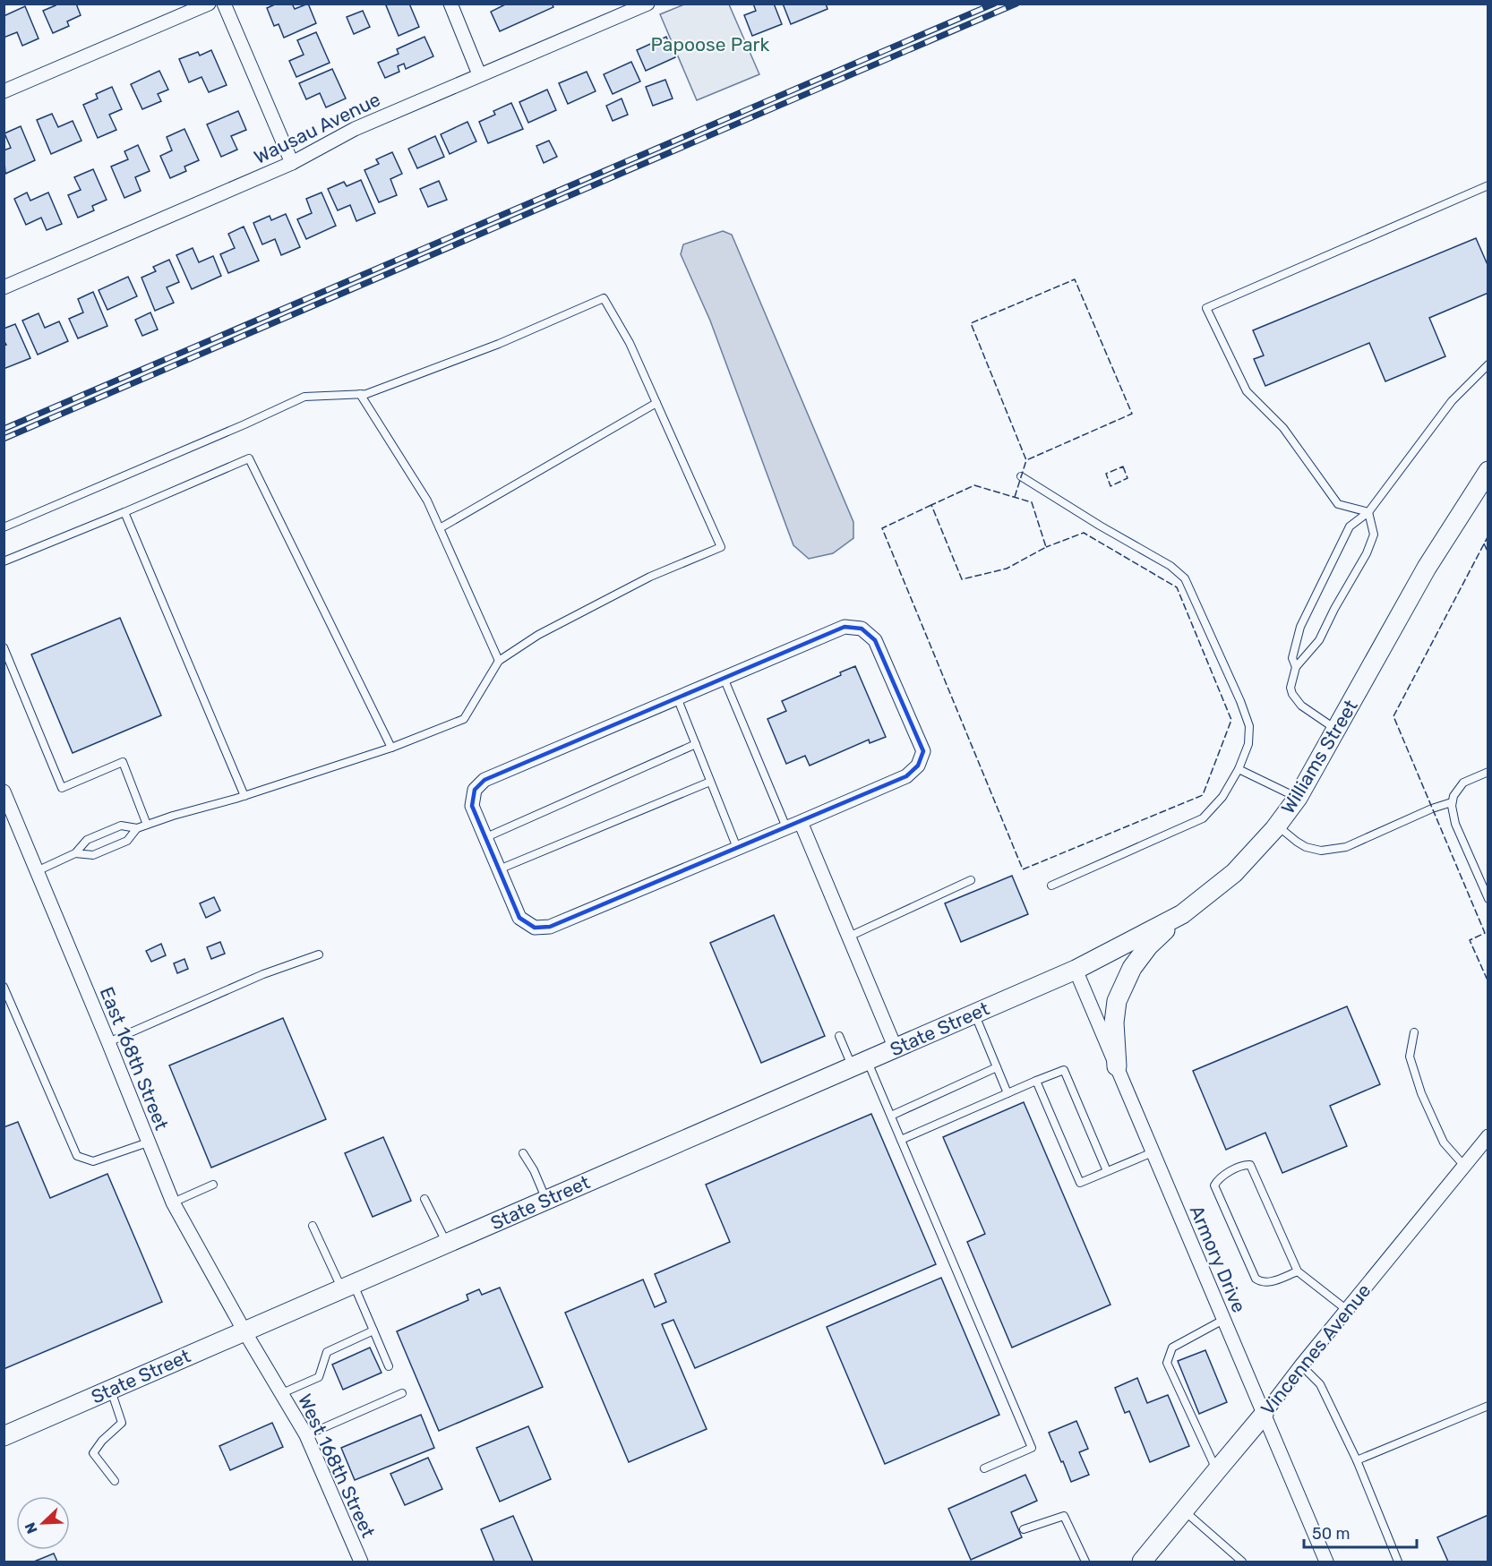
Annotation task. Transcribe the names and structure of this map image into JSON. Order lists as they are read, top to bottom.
{
  "streets": {
    "street": [
      "Wausau Avenue",
      "Williams Street",
      "State Street",
      "East 168th Street",
      "Armory Drive",
      "Vincennes Avenue",
      "West 168th Street"
    ]
  },
  "crossings": [
    ["Williams Street", "State Street"],
    ["Williams Street", "Armory Drive"],
    ["State Street", "East 168th Street"],
    ["State Street", "Armory Drive"],
    ["State Street", "West 168th Street"],
    ["East 168th Street", "West 168th Street"],
    ["Armory Drive", "Vincennes Avenue"]
  ],
  "parks": ["Papoose Park"],
  "scale_bar": "50 m",
  "north": "bottom left"
}
